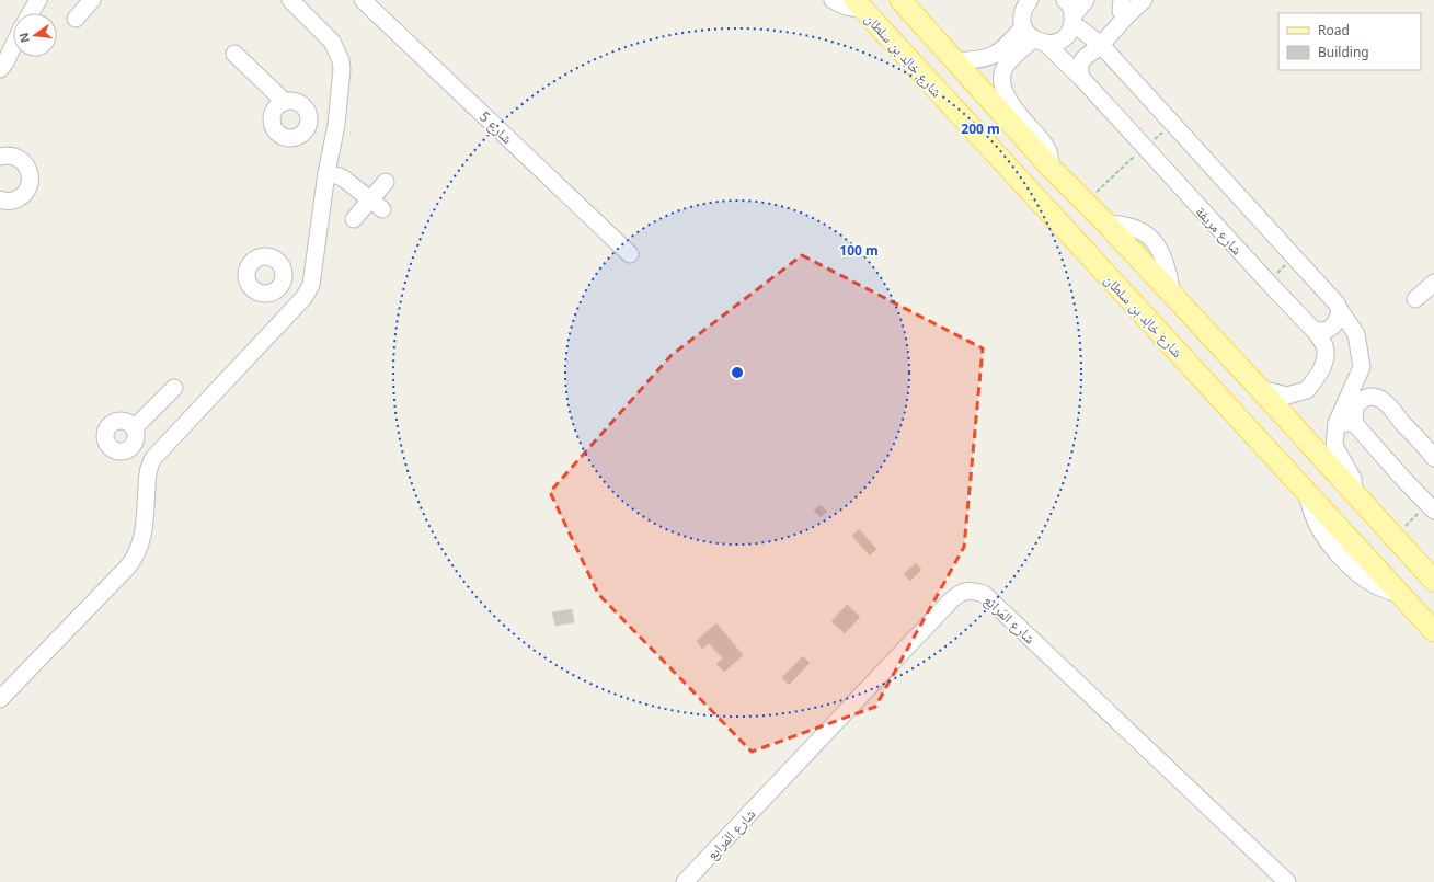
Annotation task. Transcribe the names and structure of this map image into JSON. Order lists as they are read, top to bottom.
{
  "streets": {
    "main road": ["شارع خالِد بن سلطان"],
    "street": ["شارع 5", "شارع مريفة", "شارع المَرابع"]
  },
  "legend": ["Road", "Building"],
  "north": "left",
  "rings": ["200 m", "100 m"]
}
